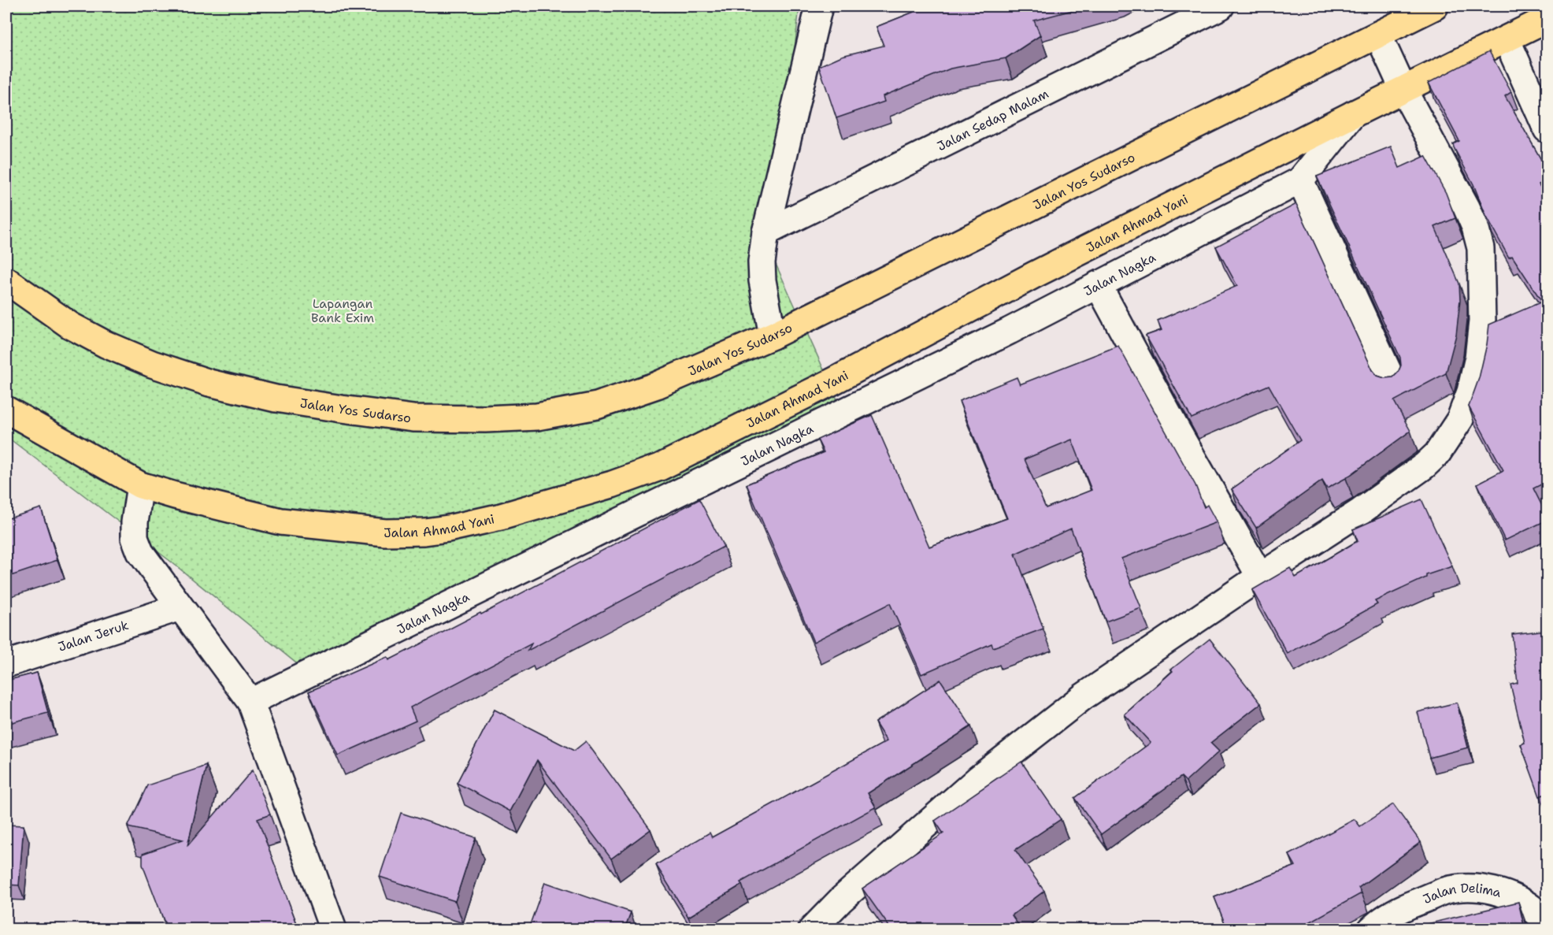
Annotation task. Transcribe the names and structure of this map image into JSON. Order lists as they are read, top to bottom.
{
  "streets": {
    "highway": ["Jalan Yos Sudarso", "Jalan Ahmad Yani"],
    "street": [
      "Jalan Sedap Malam",
      "Jalan Nagka",
      "Jalan Jeruk",
      "Jalan Delima"
    ]
  },
  "parks": ["Lapangan Bank Exim"]
}
